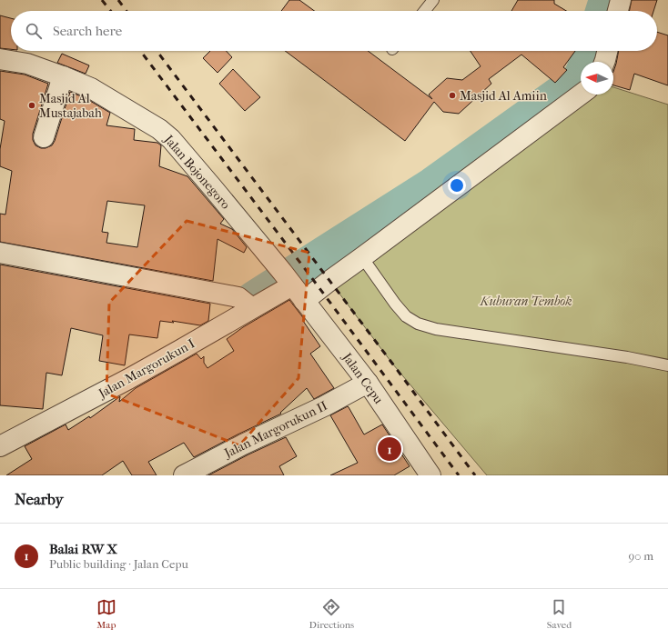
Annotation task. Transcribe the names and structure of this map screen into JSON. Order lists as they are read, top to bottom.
{
  "streets": {
    "street": [
      "Jalan Bojonegoro",
      "Jalan Margorukun I",
      "Jalan Cepu",
      "Jalan Margorukun II"
    ]
  },
  "crossings": [
    ["Jalan Bojonegoro", "Jalan Margorukun I"],
    ["Jalan Bojonegoro", "Jalan Cepu"],
    ["Jalan Margorukun I", "Jalan Cepu"],
    ["Jalan Cepu", "Jalan Margorukun II"]
  ],
  "parks": ["Kuburan Tembok"],
  "places": ["Masjid Al Amiin", "Masjid Al Mustajabah"],
  "north": "left",
  "page": {
    "search": "Search here",
    "pins": "1",
    "heading": "Nearby",
    "list": [
      {
        "mark": "1",
        "name": "Balai RW X",
        "note": "Public building · Jalan Cepu",
        "value": "90 m"
      }
    ],
    "nav": ["Map", "Directions", "Saved"]
  }
}
